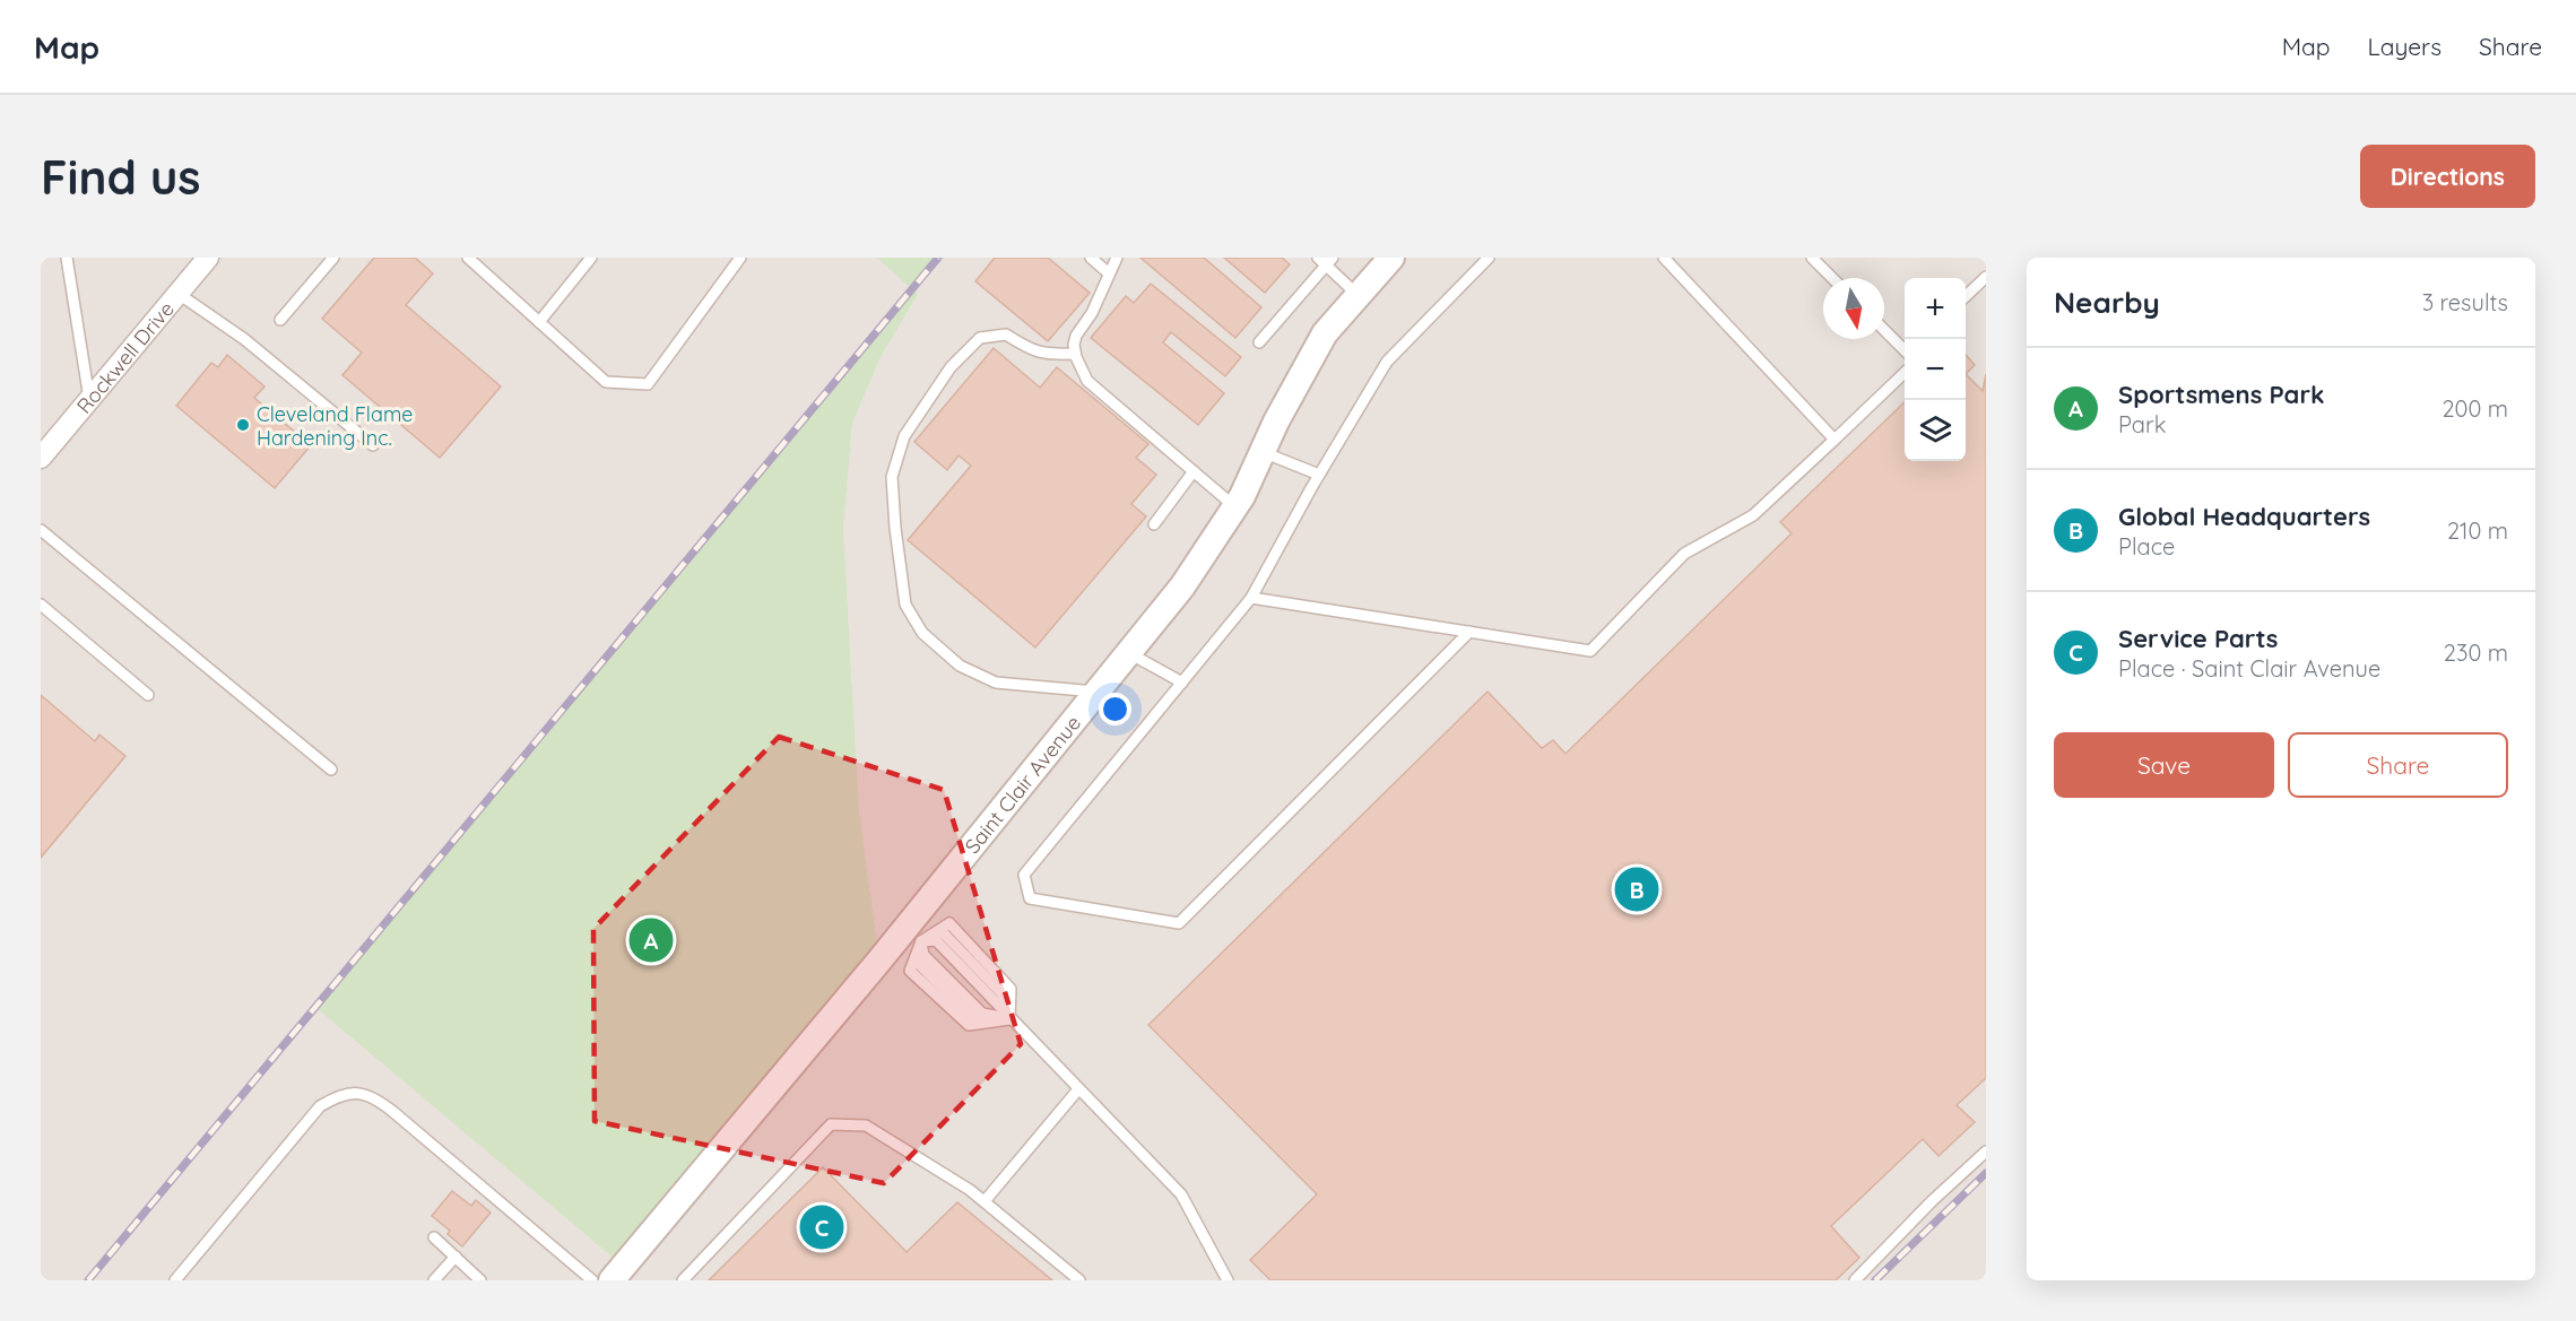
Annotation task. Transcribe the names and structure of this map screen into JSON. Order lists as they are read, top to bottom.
{
  "streets": {
    "street": ["Rockwell Drive", "Saint Clair Avenue"]
  },
  "places": ["Cleveland Flame Hardening Inc."],
  "north": "bottom",
  "page": {
    "header": "Map",
    "nav": ["Map", "Layers", "Share"],
    "buttons": [
      "Directions",
      ["Save", "Share"]
    ],
    "title": "Find us",
    "heading": ["Nearby", "3 results"],
    "map_buttons": ["+", "−"],
    "list": [
      {
        "mark": "A",
        "name": "Sportsmens Park",
        "note": "Park",
        "value": "200 m"
      },
      {
        "mark": "B",
        "name": "Global Headquarters",
        "note": "Place",
        "value": "210 m"
      },
      {
        "mark": "C",
        "name": "Service Parts",
        "note": "Place · Saint Clair Avenue",
        "value": "230 m"
      }
    ],
    "pins": ["B", "A", "C"]
  }
}
